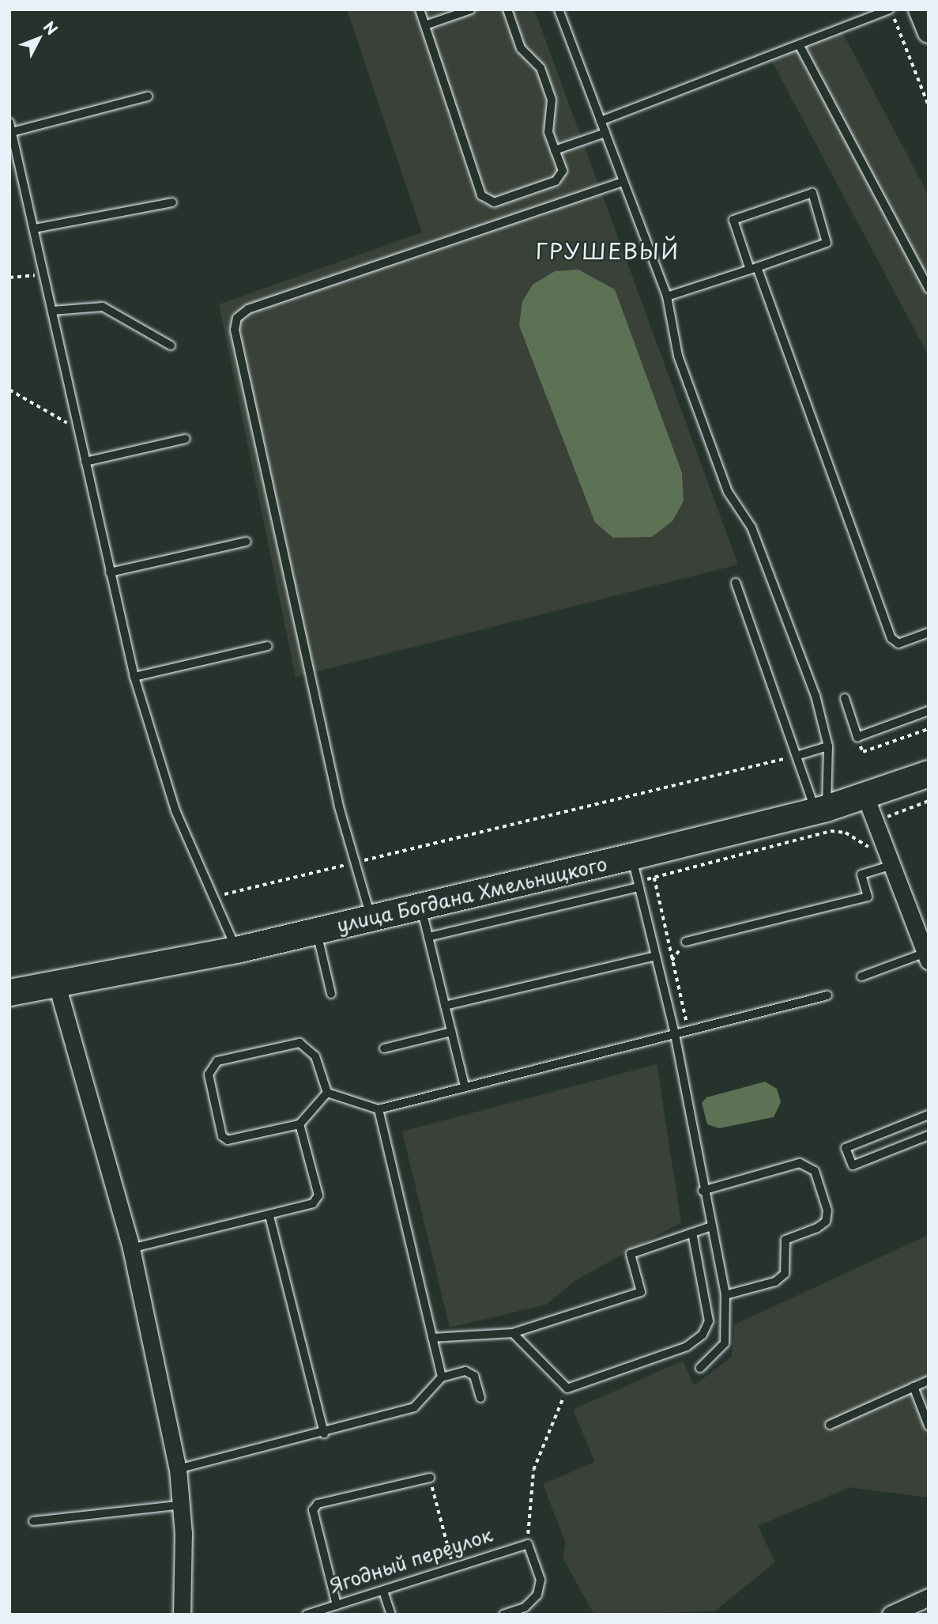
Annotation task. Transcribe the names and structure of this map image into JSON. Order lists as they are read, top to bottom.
{
  "streets": {
    "main road": ["улица Богдана Хмельницкого"],
    "lane": ["Ягодный переулок"]
  },
  "districts": ["ГРУШЕВЫЙ"],
  "north": "top right"
}
